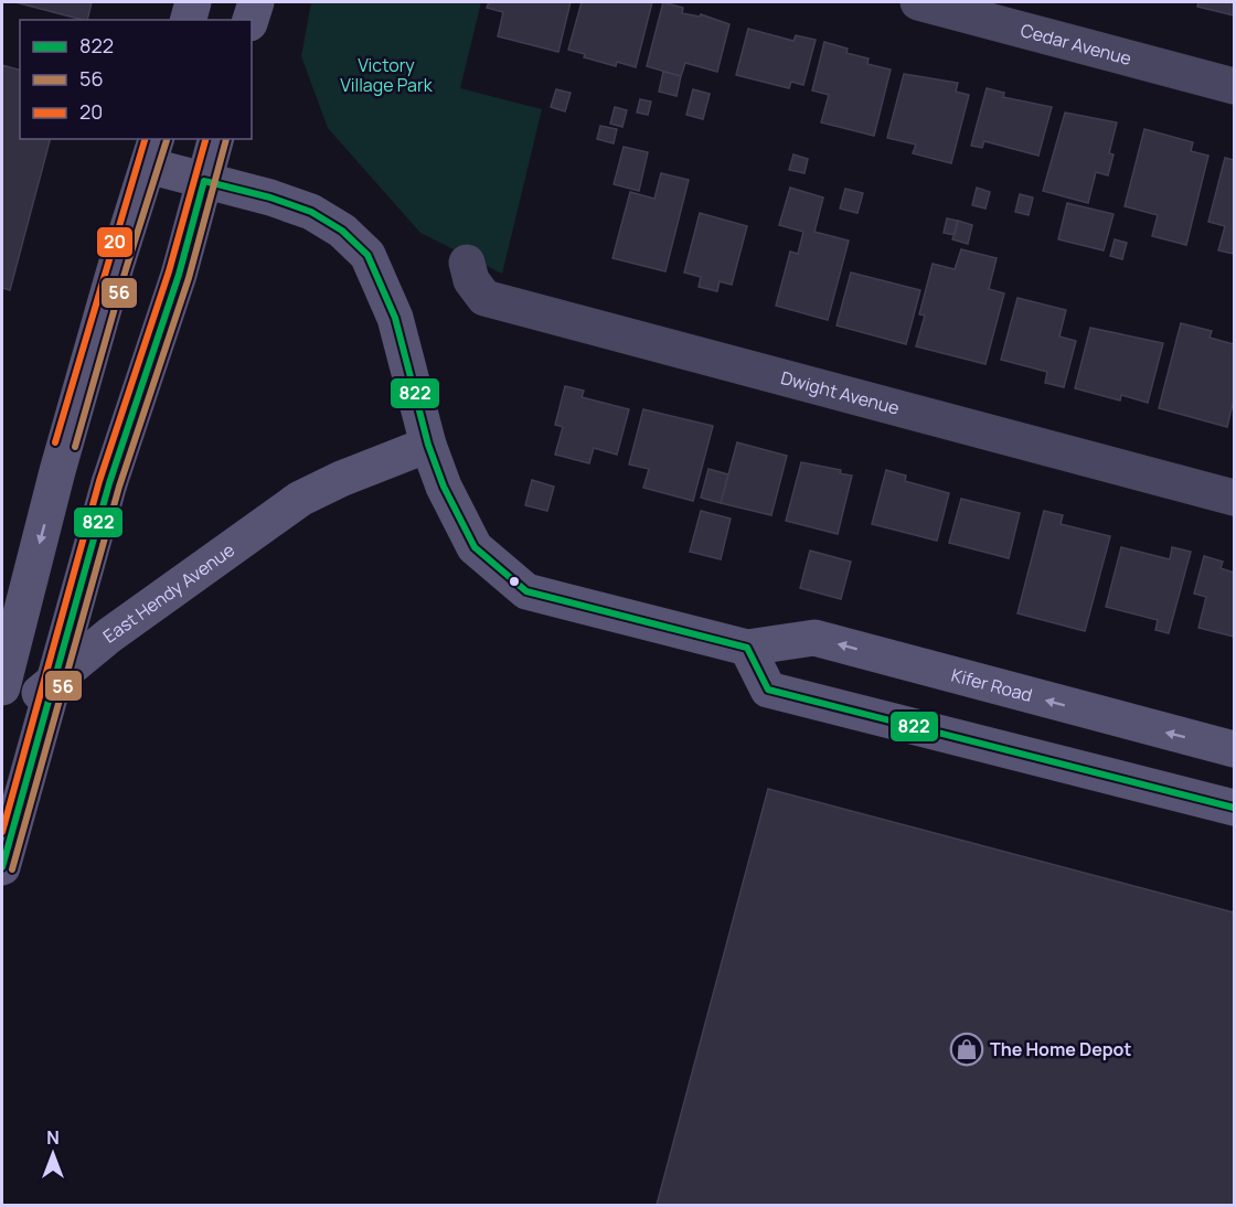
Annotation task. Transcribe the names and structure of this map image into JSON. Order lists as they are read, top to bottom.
{
  "streets": {
    "main road": ["East Hendy Avenue", "Kifer Road"],
    "street": ["Cedar Avenue", "Dwight Avenue"]
  },
  "crossings": [
    ["East Hendy Avenue", "Kifer Road"]
  ],
  "parks": ["Victory Village Park"],
  "places": {
    "shop": ["The Home Depot"]
  },
  "lines": ["transit line 56", "transit line 20", "transit line 822"],
  "legend": ["822", "56", "20"],
  "north": "top"
}
